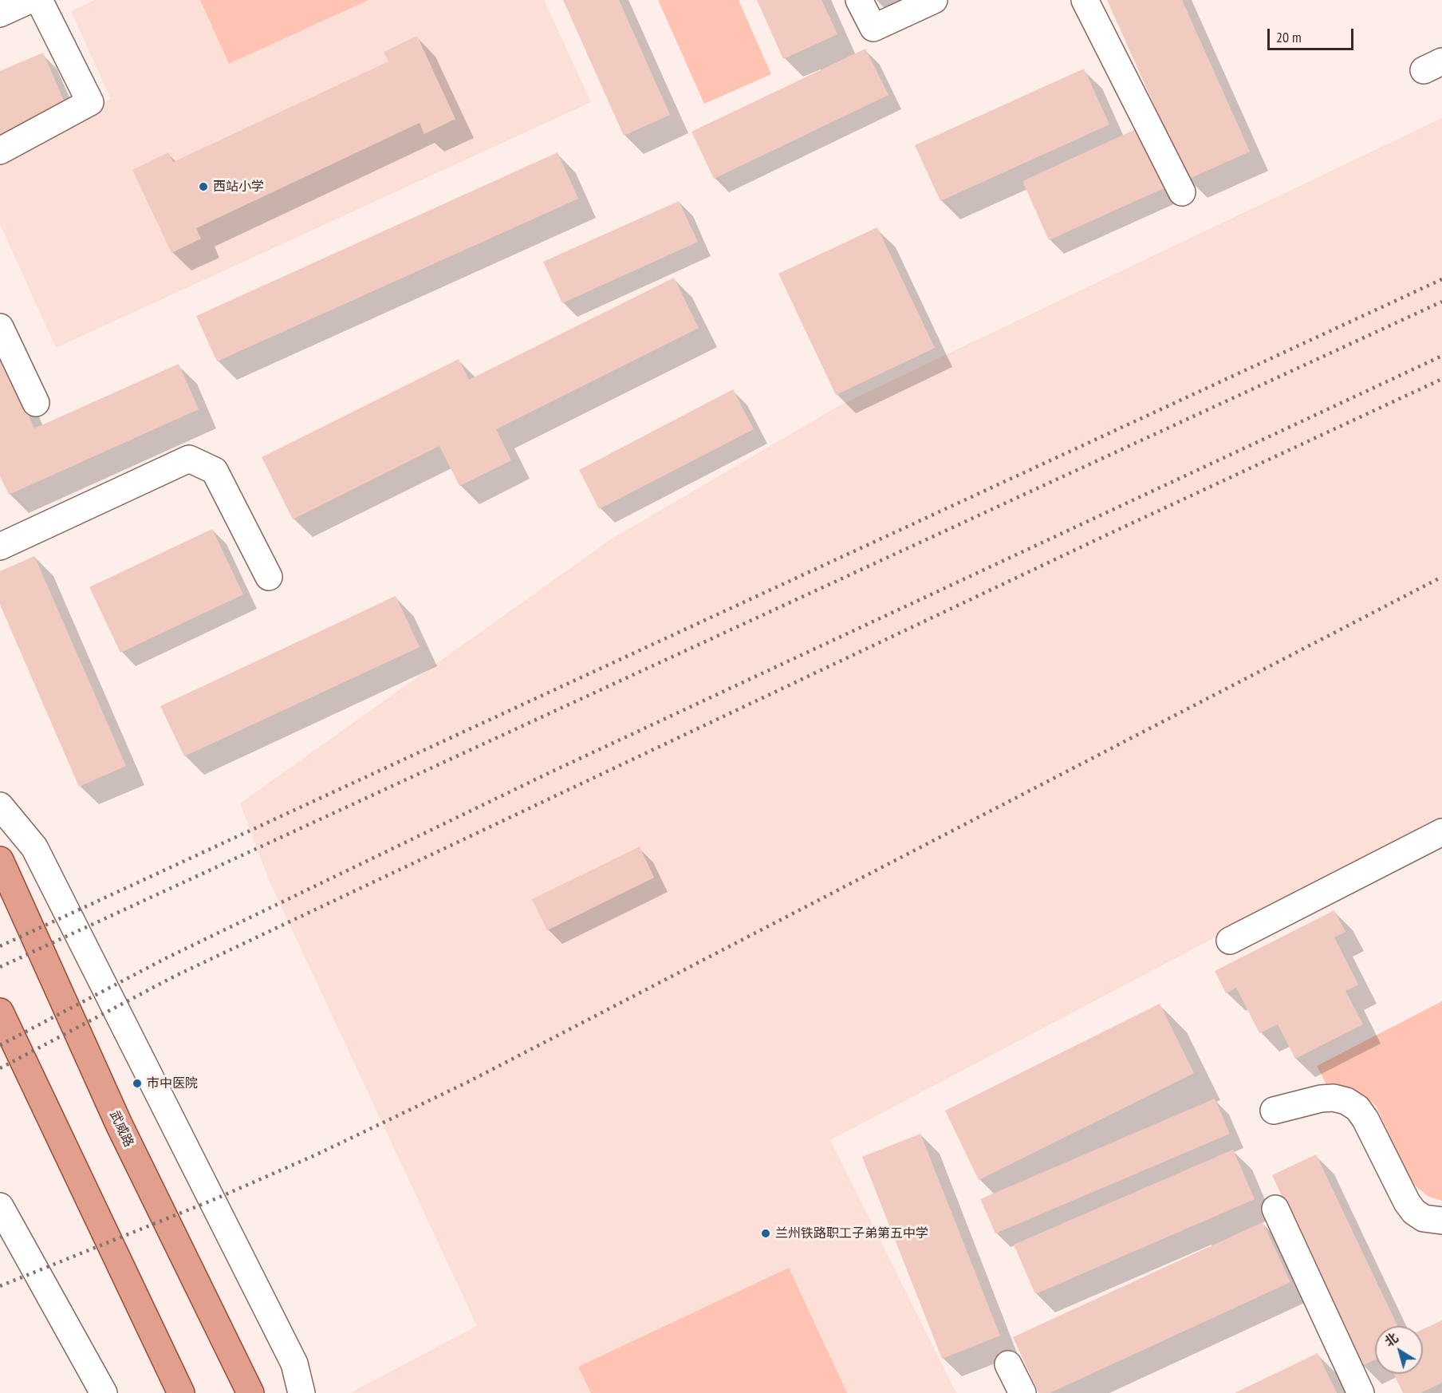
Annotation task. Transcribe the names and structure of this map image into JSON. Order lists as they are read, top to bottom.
{
  "streets": {
    "main road": ["武威路"]
  },
  "places": ["西站小学", "市中医院", "兰州铁路职工子弟第五中学"],
  "scale_bar": "20 m",
  "north": "top left"
}
